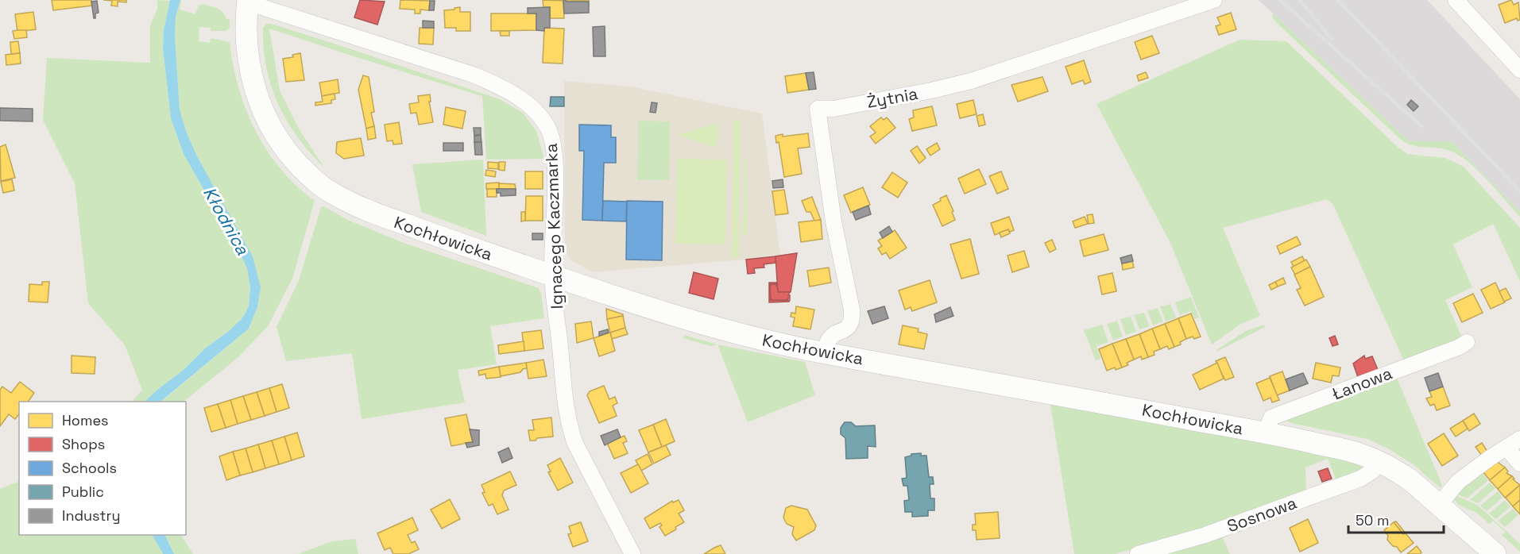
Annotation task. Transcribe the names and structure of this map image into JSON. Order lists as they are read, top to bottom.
{
  "streets": {
    "street": [
      "Żytnia",
      "Ignacego Kaczmarka",
      "Kochłowicka",
      "Łanowa",
      "Sosnowa"
    ]
  },
  "crossings": [
    ["Żytnia", "Kochłowicka"],
    ["Ignacego Kaczmarka", "Kochłowicka"],
    ["Kochłowicka", "Łanowa"],
    ["Kochłowicka", "Sosnowa"]
  ],
  "water": ["Kłodnica"],
  "legend": [
    "Homes",
    "Shops",
    "Schools",
    "Public",
    "Industry"
  ],
  "scale_bar": "50 m"
}
